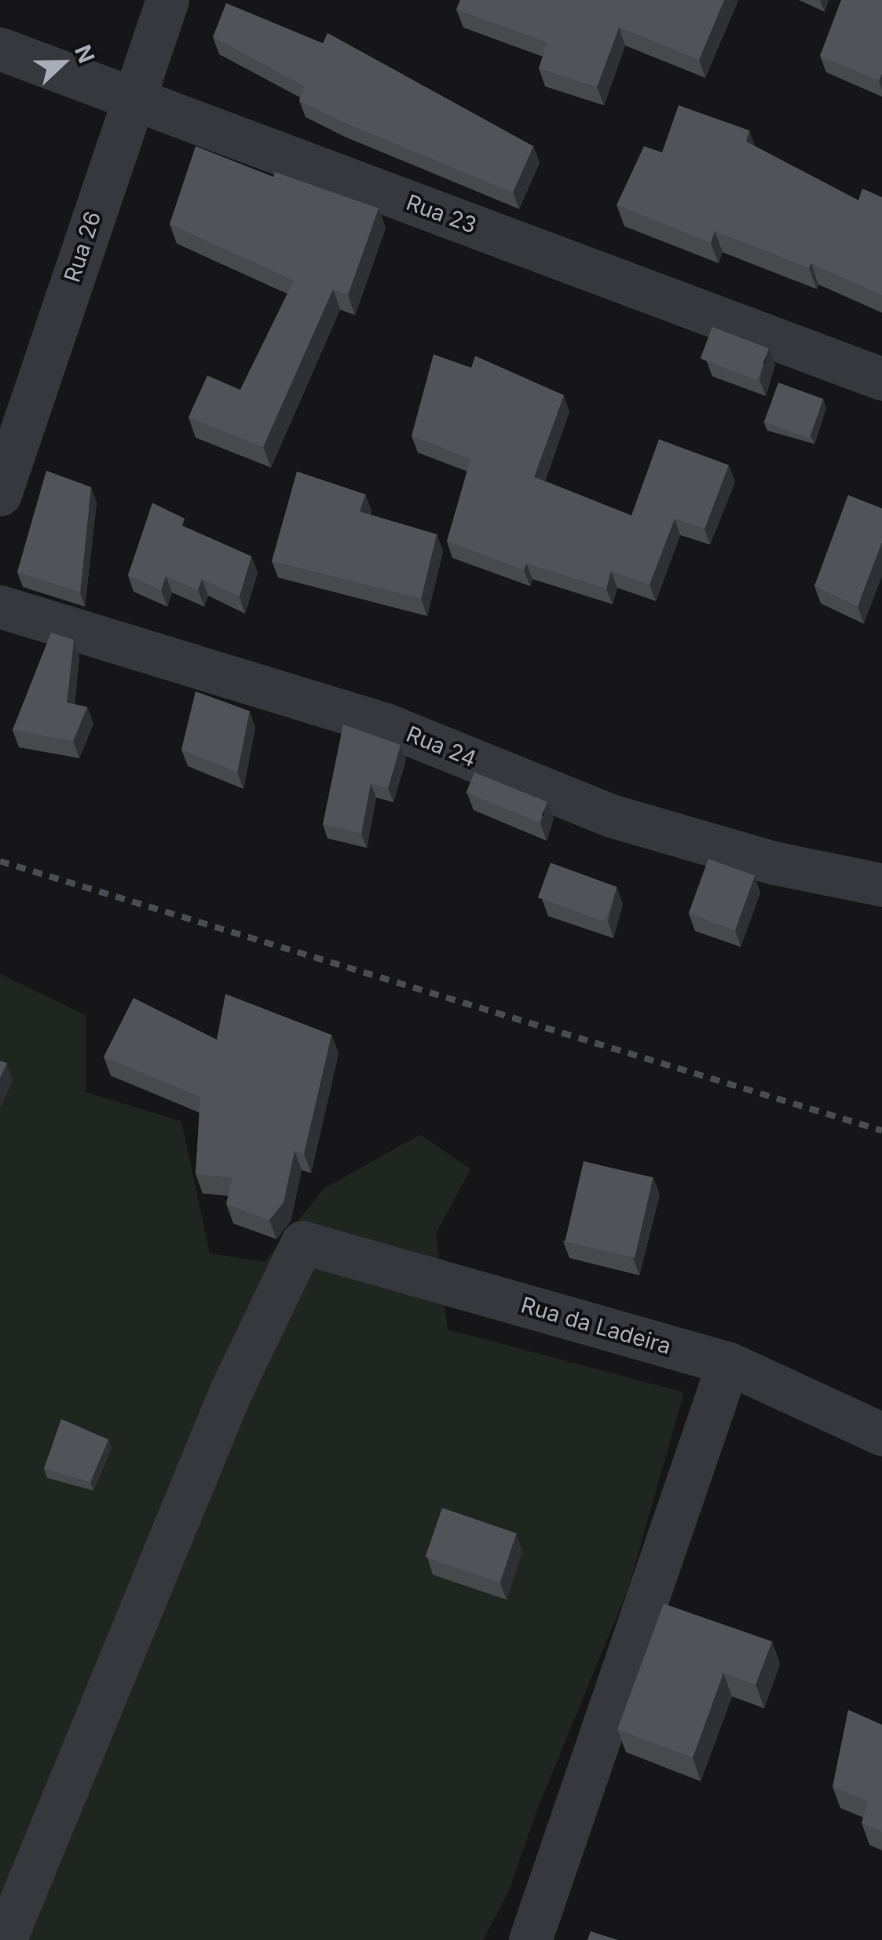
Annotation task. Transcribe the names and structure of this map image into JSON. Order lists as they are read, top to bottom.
{
  "streets": {
    "street": [
      "Rua 23",
      "Rua 26",
      "Rua 24",
      "Rua da Ladeira"
    ]
  },
  "crossings": [
    ["Rua 23", "Rua 26"]
  ],
  "north": "right"
}
